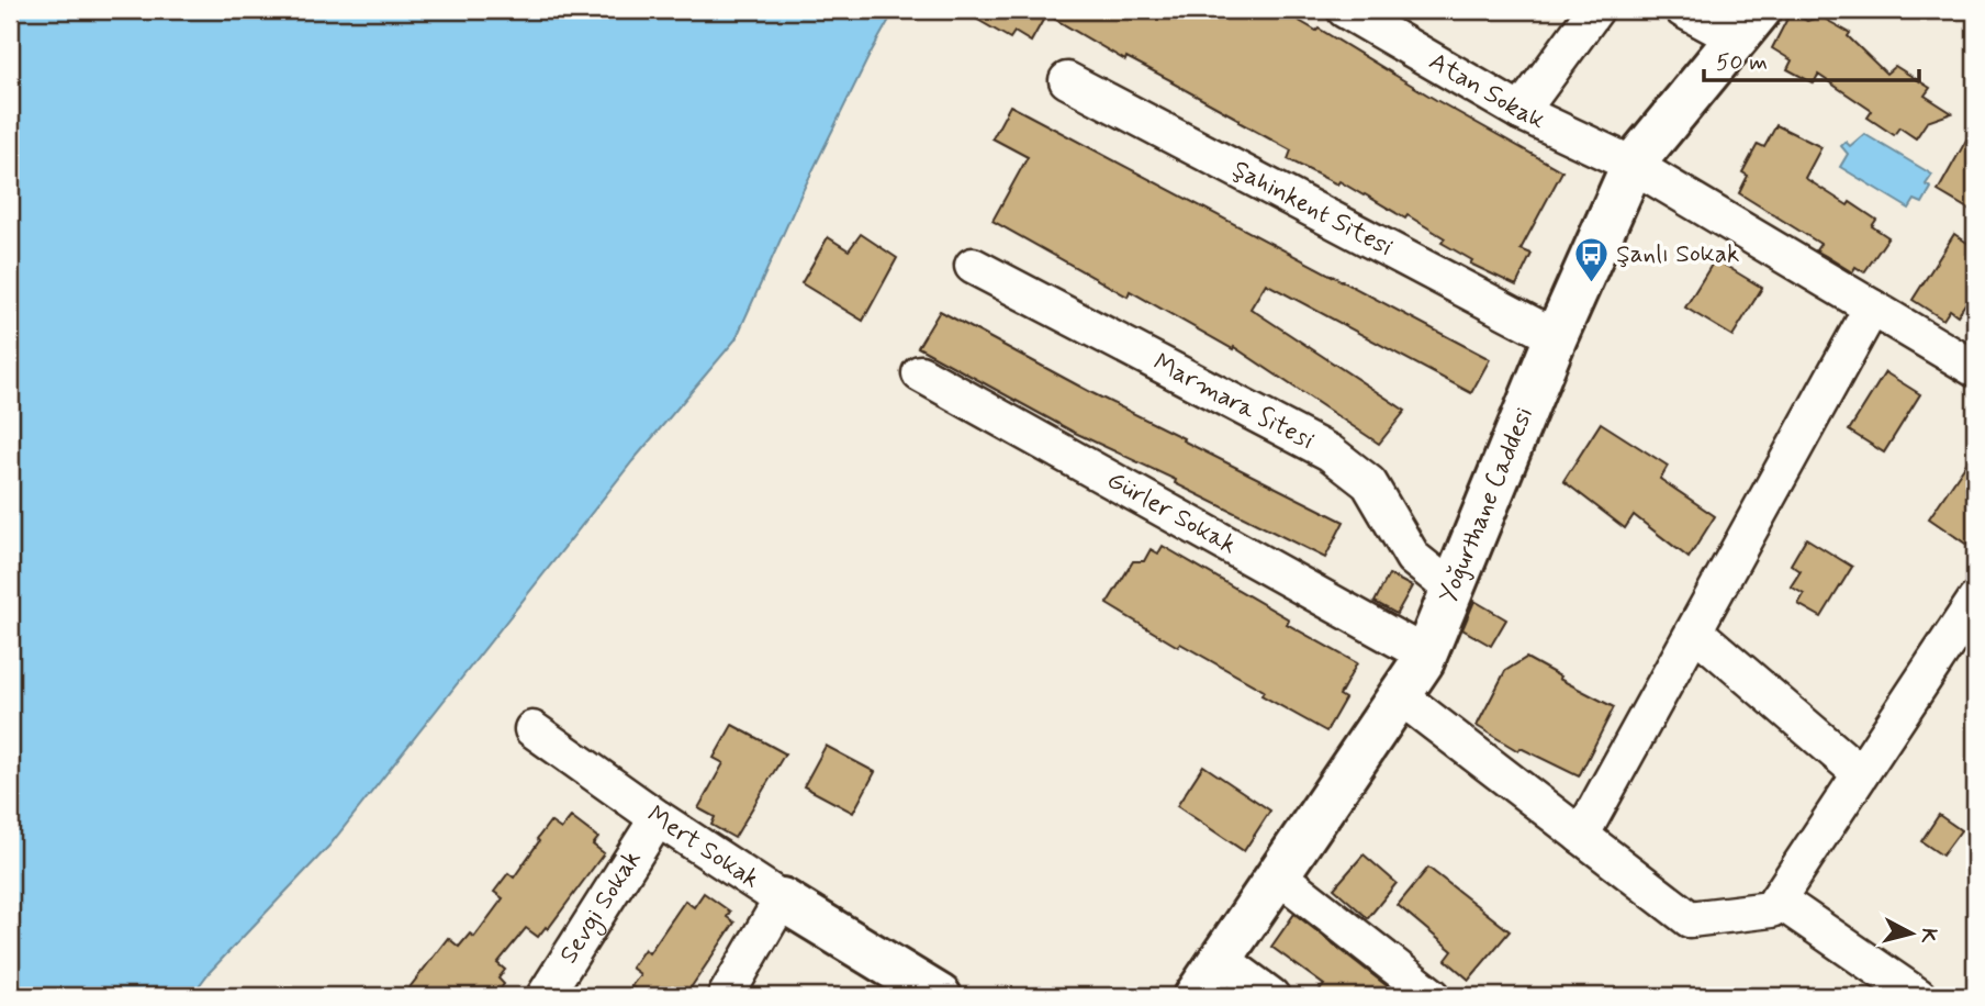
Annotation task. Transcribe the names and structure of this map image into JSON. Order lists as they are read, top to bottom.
{
  "streets": {
    "main road": ["Yoğurthane Caddesi"],
    "street": [
      "Atan Sokak",
      "Şahinkent Sitesi",
      "Marmara Sitesi",
      "Gürler Sokak",
      "Mert Sokak",
      "Sevgi Sokak"
    ]
  },
  "crossings": [
    ["Atan Sokak", "Yoğurthane Caddesi"],
    ["Şahinkent Sitesi", "Yoğurthane Caddesi"],
    ["Marmara Sitesi", "Yoğurthane Caddesi"],
    ["Yoğurthane Caddesi", "Gürler Sokak"],
    ["Mert Sokak", "Sevgi Sokak"]
  ],
  "places": {
    "bus stop": ["Şanlı Sokak"]
  },
  "scale_bar": "50 m",
  "north": "right"
}
